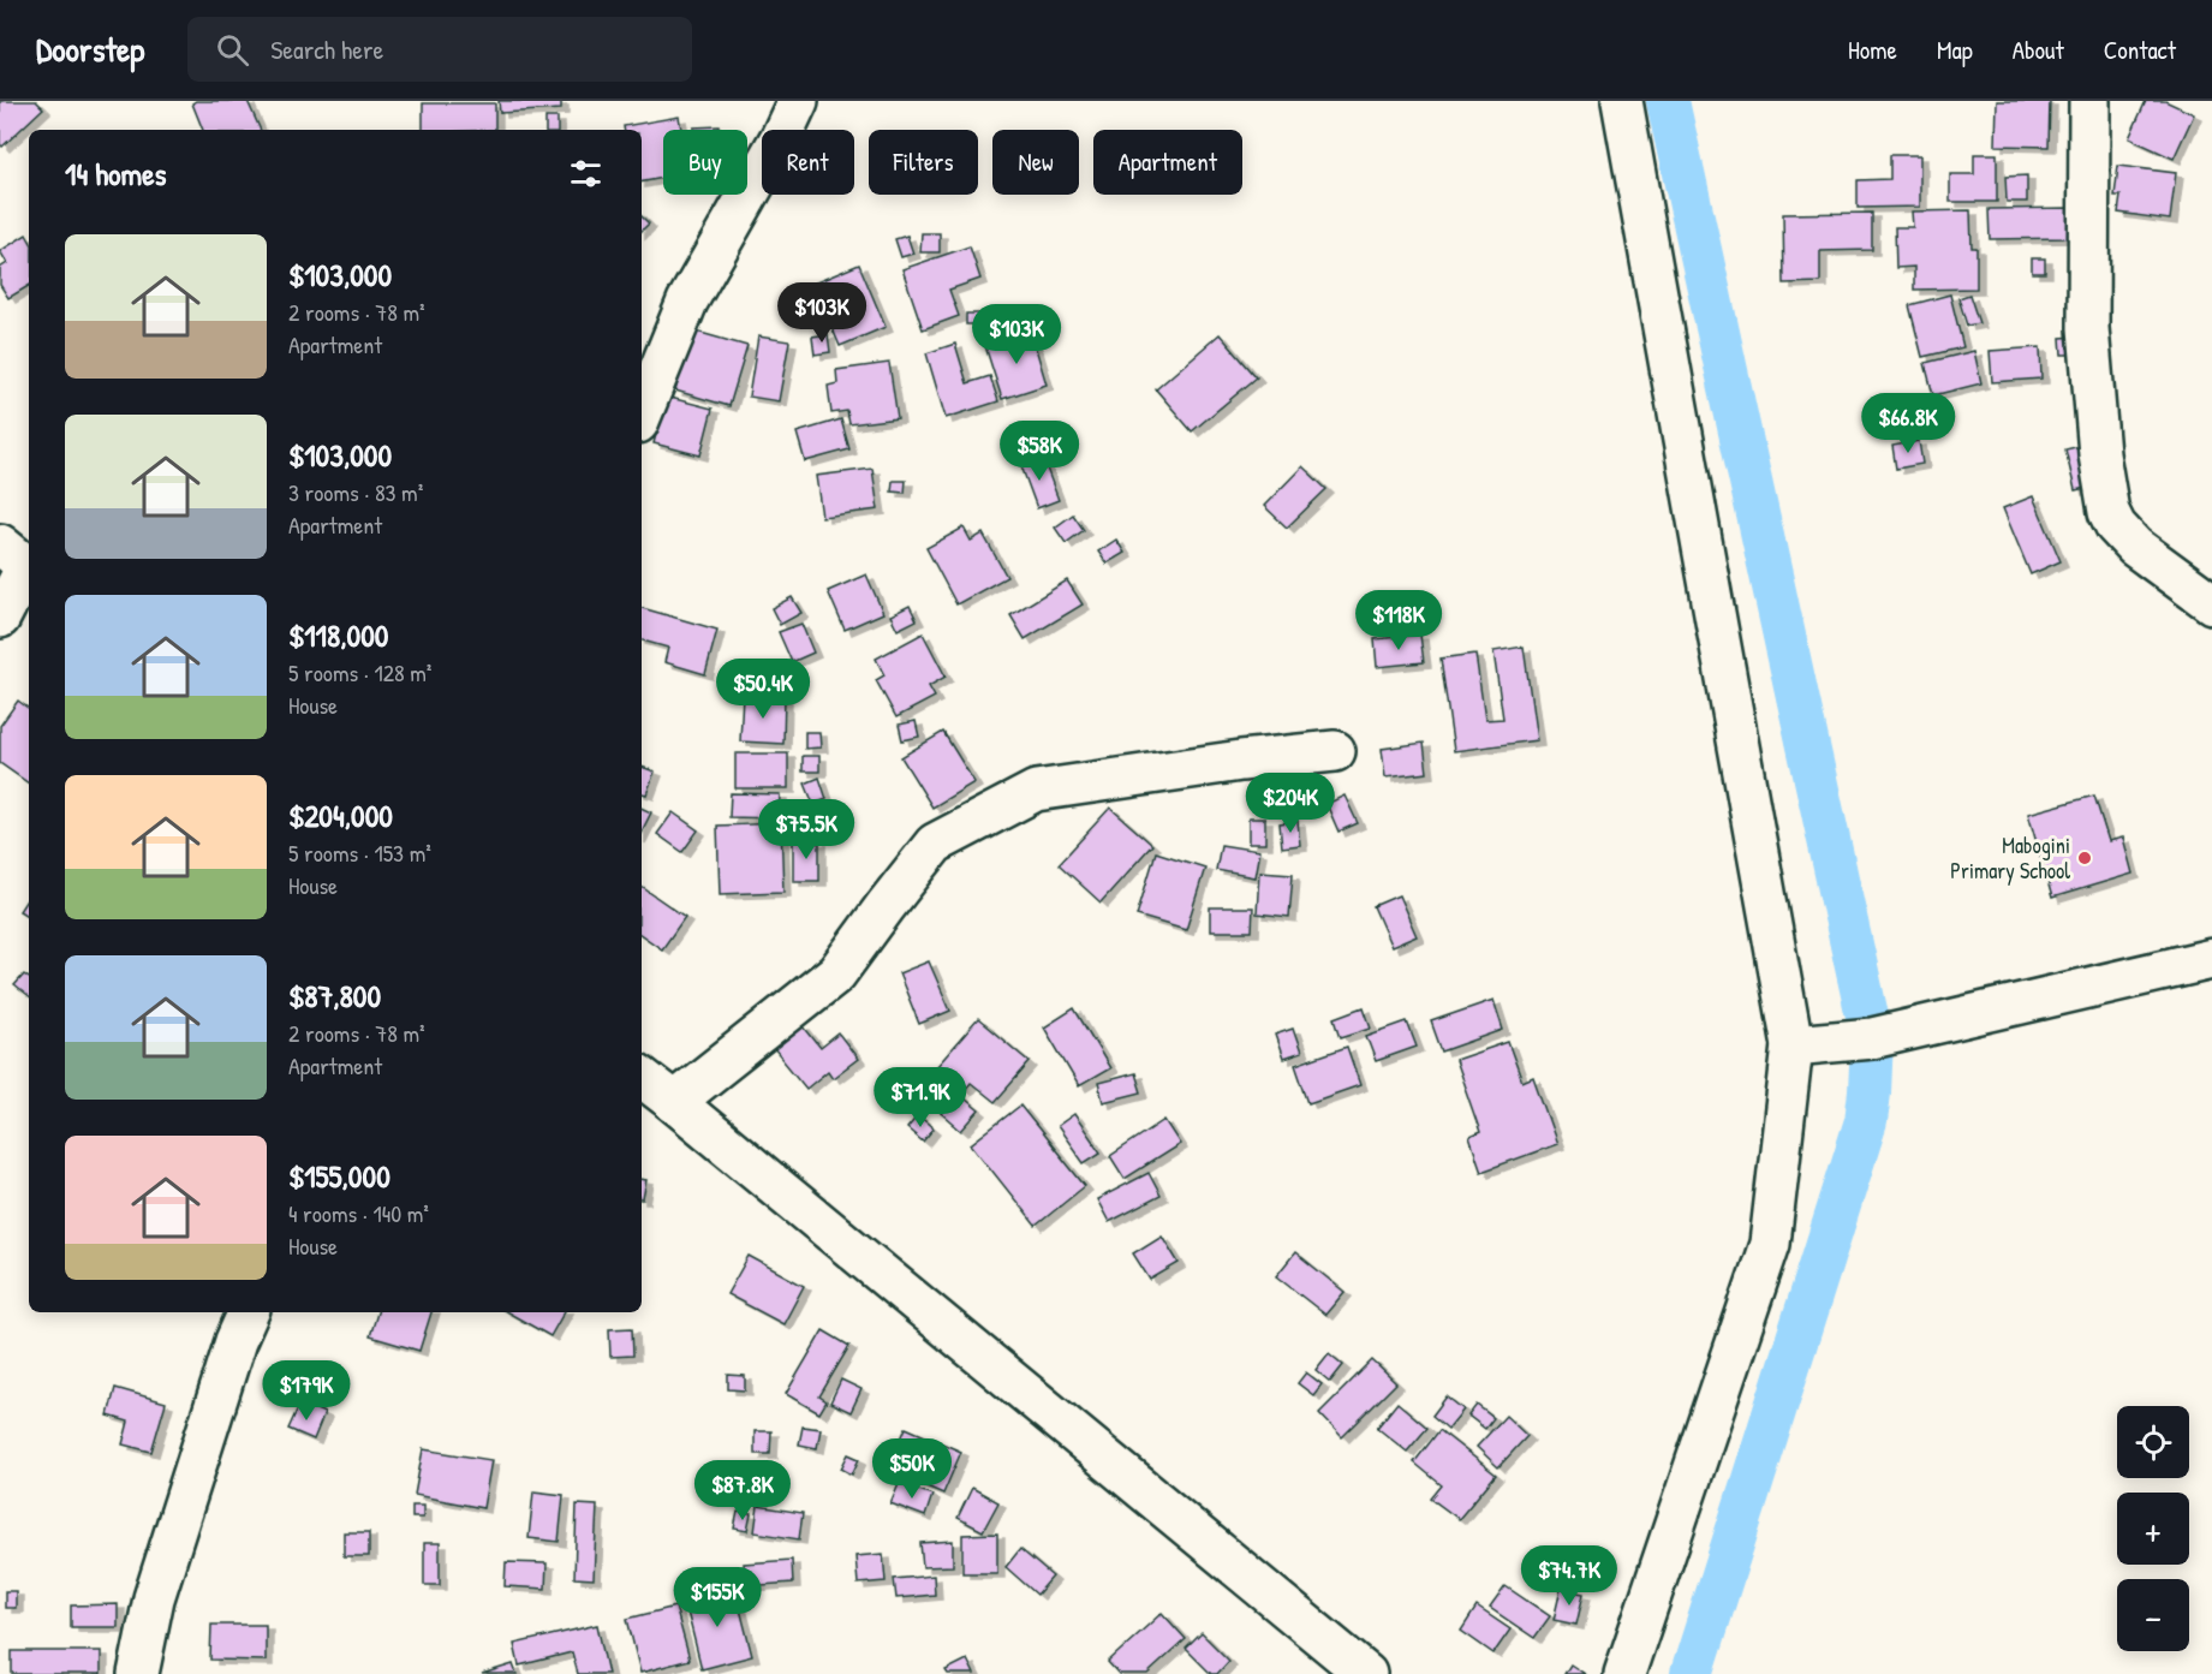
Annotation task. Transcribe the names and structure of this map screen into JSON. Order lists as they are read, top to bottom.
{
  "places": ["Mabogini Primary School"],
  "page": {
    "header": "Doorstep",
    "search": "Search here",
    "nav": [
      "Home",
      "Map",
      "About",
      "Contact"
    ],
    "chip": [
      "Buy",
      "Rent",
      "Filters",
      "New",
      "Apartment"
    ],
    "heading": "14 homes",
    "list": [
      {
        "name": "$103,000",
        "note": "2 rooms · 78 m² · Apartment"
      },
      {
        "name": "$103,000",
        "note": "3 rooms · 83 m² · Apartment"
      },
      {
        "name": "$118,000",
        "note": "5 rooms · 128 m² · House"
      },
      {
        "name": "$204,000",
        "note": "5 rooms · 153 m² · House"
      },
      {
        "name": "$87,800",
        "note": "2 rooms · 78 m² · Apartment"
      },
      {
        "name": "$155,000",
        "note": "4 rooms · 140 m² · House"
      }
    ],
    "price": [
      "$103K",
      "$103K",
      "$66.8K",
      "$58K",
      "$118K",
      "$50.4K",
      "$204K",
      "$75.5K",
      "$71.9K",
      "$179K",
      "$50K",
      "$87.8K",
      "$74.7K",
      "$155K"
    ],
    "map_buttons": ["+", "−"]
  }
}
